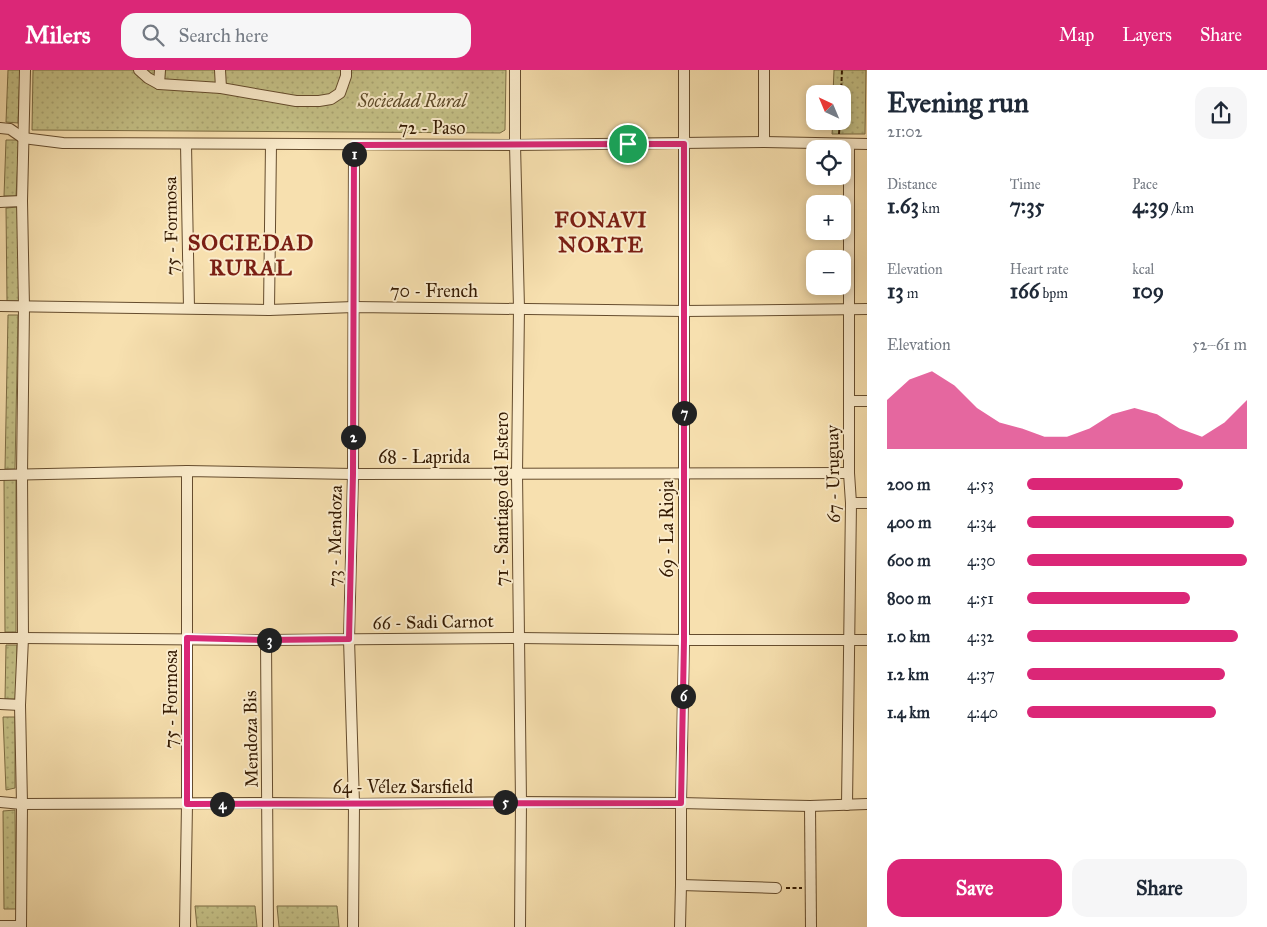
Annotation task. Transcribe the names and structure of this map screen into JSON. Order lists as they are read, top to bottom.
{
  "streets": {
    "street": [
      "72 - Paso",
      "75 - Formosa",
      "70 - French",
      "68 - Laprida",
      "67 - Uruguay",
      "71 - Santiago del Estero",
      "69 - La Rioja",
      "73 - Mendoza",
      "66 - Sadi Carnot",
      "Mendoza Bis",
      "64 - Vélez Sarsfield"
    ]
  },
  "crossings": [
    ["72 - Paso", "75 - Formosa"],
    ["72 - Paso", "71 - Santiago del Estero"],
    ["72 - Paso", "69 - La Rioja"],
    ["72 - Paso", "73 - Mendoza"],
    ["75 - Formosa", "70 - French"],
    ["75 - Formosa", "68 - Laprida"],
    ["75 - Formosa", "66 - Sadi Carnot"],
    ["75 - Formosa", "64 - Vélez Sarsfield"],
    ["70 - French", "67 - Uruguay"],
    ["70 - French", "71 - Santiago del Estero"],
    ["70 - French", "69 - La Rioja"],
    ["70 - French", "73 - Mendoza"],
    ["68 - Laprida", "67 - Uruguay"],
    ["68 - Laprida", "71 - Santiago del Estero"],
    ["68 - Laprida", "69 - La Rioja"],
    ["68 - Laprida", "73 - Mendoza"],
    ["67 - Uruguay", "66 - Sadi Carnot"],
    ["67 - Uruguay", "64 - Vélez Sarsfield"],
    ["71 - Santiago del Estero", "66 - Sadi Carnot"],
    ["71 - Santiago del Estero", "64 - Vélez Sarsfield"],
    ["69 - La Rioja", "66 - Sadi Carnot"],
    ["69 - La Rioja", "64 - Vélez Sarsfield"],
    ["73 - Mendoza", "66 - Sadi Carnot"],
    ["73 - Mendoza", "64 - Vélez Sarsfield"],
    ["66 - Sadi Carnot", "Mendoza Bis"],
    ["Mendoza Bis", "64 - Vélez Sarsfield"]
  ],
  "districts": ["FONAVI NORTE", "SOCIEDAD RURAL"],
  "parks": ["Sociedad Rural"],
  "north": "top left",
  "page": {
    "header": "Milers",
    "search": "Search here",
    "nav": ["Map", "Layers", "Share"],
    "heading": ["Evening run", "21:02"],
    "map_buttons": ["+", "−"],
    "pins": [
      "1",
      "7",
      "2",
      "3",
      "6",
      "5",
      "4"
    ],
    "stats": [
      ["Distance", "1.63 km"],
      ["Time", "7:35"],
      ["Pace", "4:39 /km"],
      ["Elevation", "13 m"],
      ["Heart rate", "166 bpm"],
      ["kcal", "109"]
    ],
    "chart": ["Elevation", "52–61 m"],
    "list": [
      {
        "name": "200 m",
        "note": "4:53"
      },
      {
        "name": "400 m",
        "note": "4:34"
      },
      {
        "name": "600 m",
        "note": "4:30"
      },
      {
        "name": "800 m",
        "note": "4:51"
      },
      {
        "name": "1.0 km",
        "note": "4:32"
      },
      {
        "name": "1.2 km",
        "note": "4:37"
      },
      {
        "name": "1.4 km",
        "note": "4:40"
      }
    ],
    "buttons": ["Save", "Share"]
  }
}
